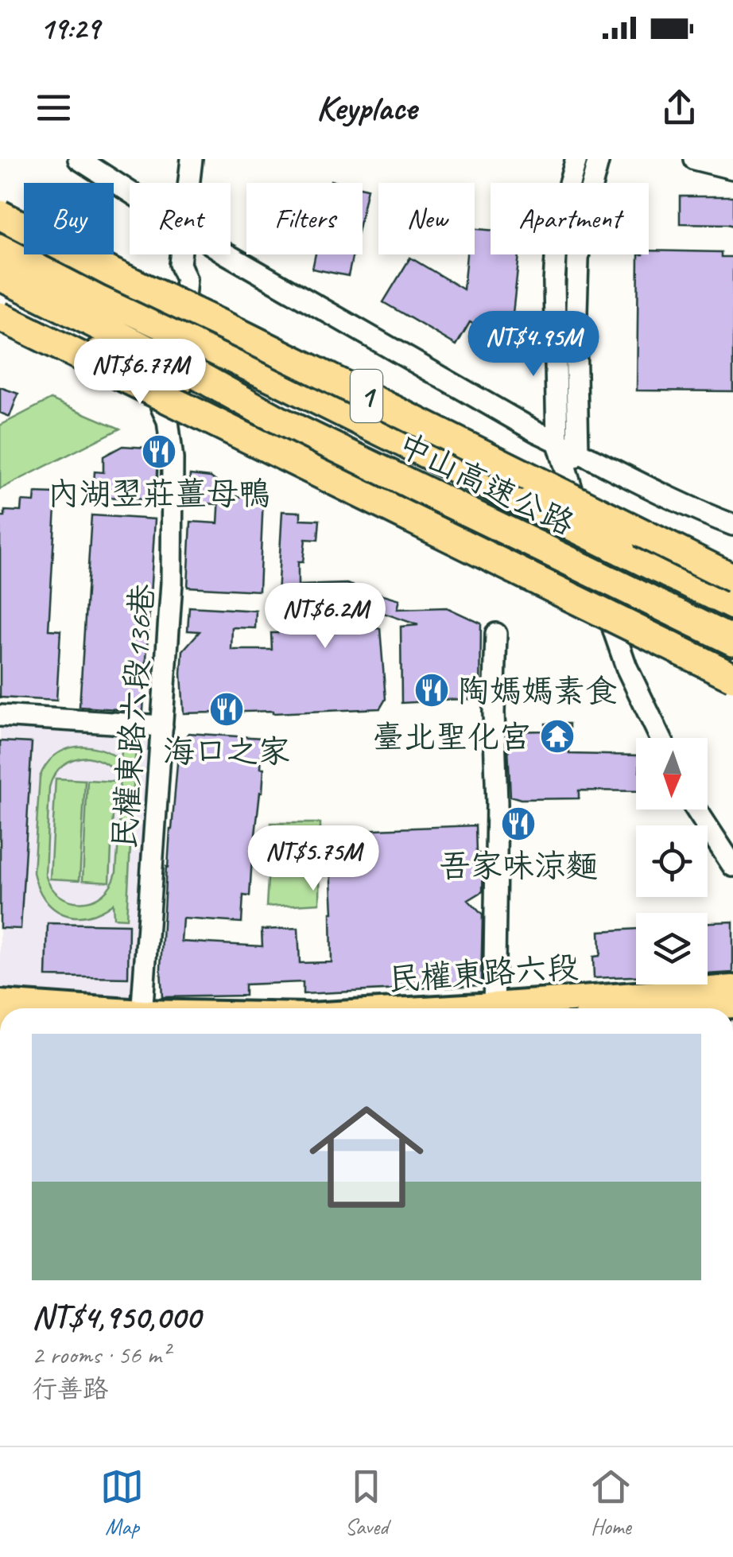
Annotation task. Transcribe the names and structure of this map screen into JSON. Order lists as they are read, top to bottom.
{
  "streets": {
    "highway": ["1", "中山高速公路"],
    "main road": ["民權東路六段"],
    "street": ["民權東路六段136巷"]
  },
  "places": {
    "restaurant": [
      "內湖翌莊薑母鴨",
      "陶媽媽素食",
      "海口之家",
      "吾家味涼麵"
    ],
    "temple": ["臺北聖化宮"]
  },
  "north": "bottom",
  "page": {
    "status": "19:29",
    "header": "Keyplace",
    "chip": [
      "Buy",
      "Rent",
      "Filters",
      "New",
      "Apartment"
    ],
    "price": [
      "NT$4.95M",
      "NT$6.77M",
      "NT$6.2M",
      "NT$5.75M"
    ],
    "list": [
      {
        "name": "NT$4,950,000",
        "note": "2 rooms · 56 m² · 行善路"
      }
    ],
    "tabs": ["Map", "Saved", "Home"]
  }
}
